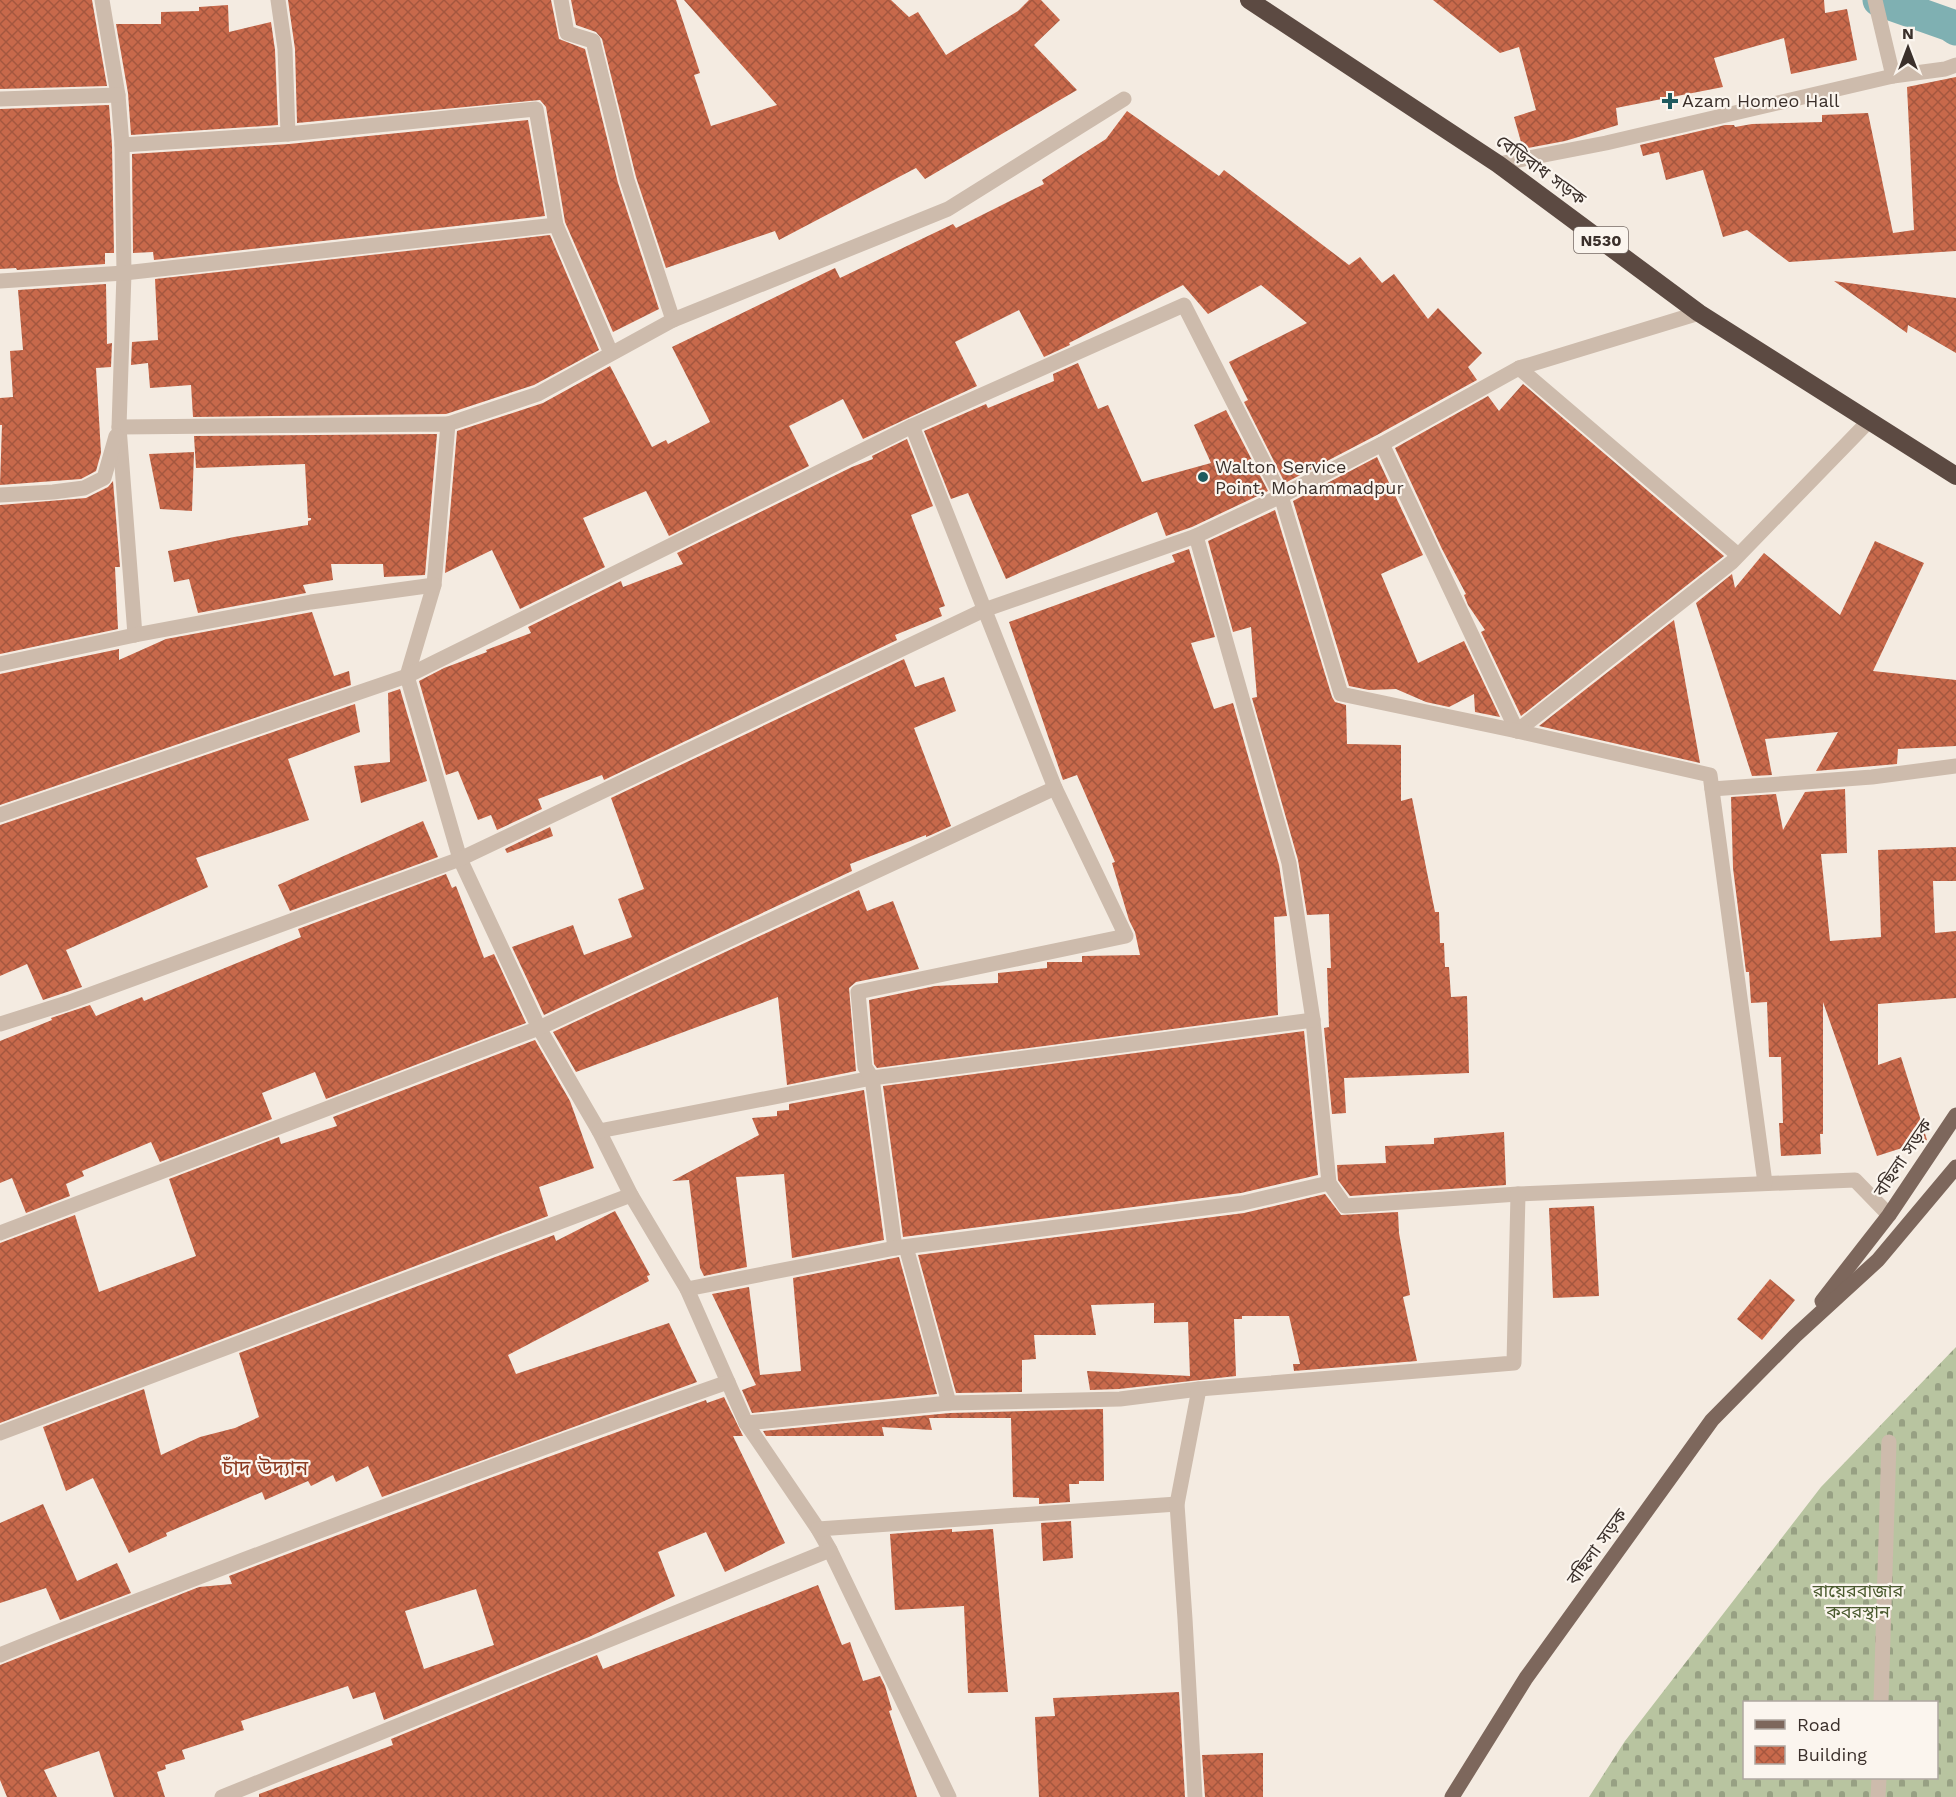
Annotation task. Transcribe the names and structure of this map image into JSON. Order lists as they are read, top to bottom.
{
  "streets": {
    "highway": ["বেড়িবাধ সড়ক", "N530"],
    "main road": ["বছিলা সড়ক"]
  },
  "districts": ["চাঁদ উদ্যান"],
  "parks": ["রায়েরবাজার কবরস্থান"],
  "places": {
    "health": ["Azam Homeo Hall"],
    "other": ["Walton Service Point, Mohammadpur"]
  },
  "legend": ["Road", "Building"],
  "north": "top"
}
